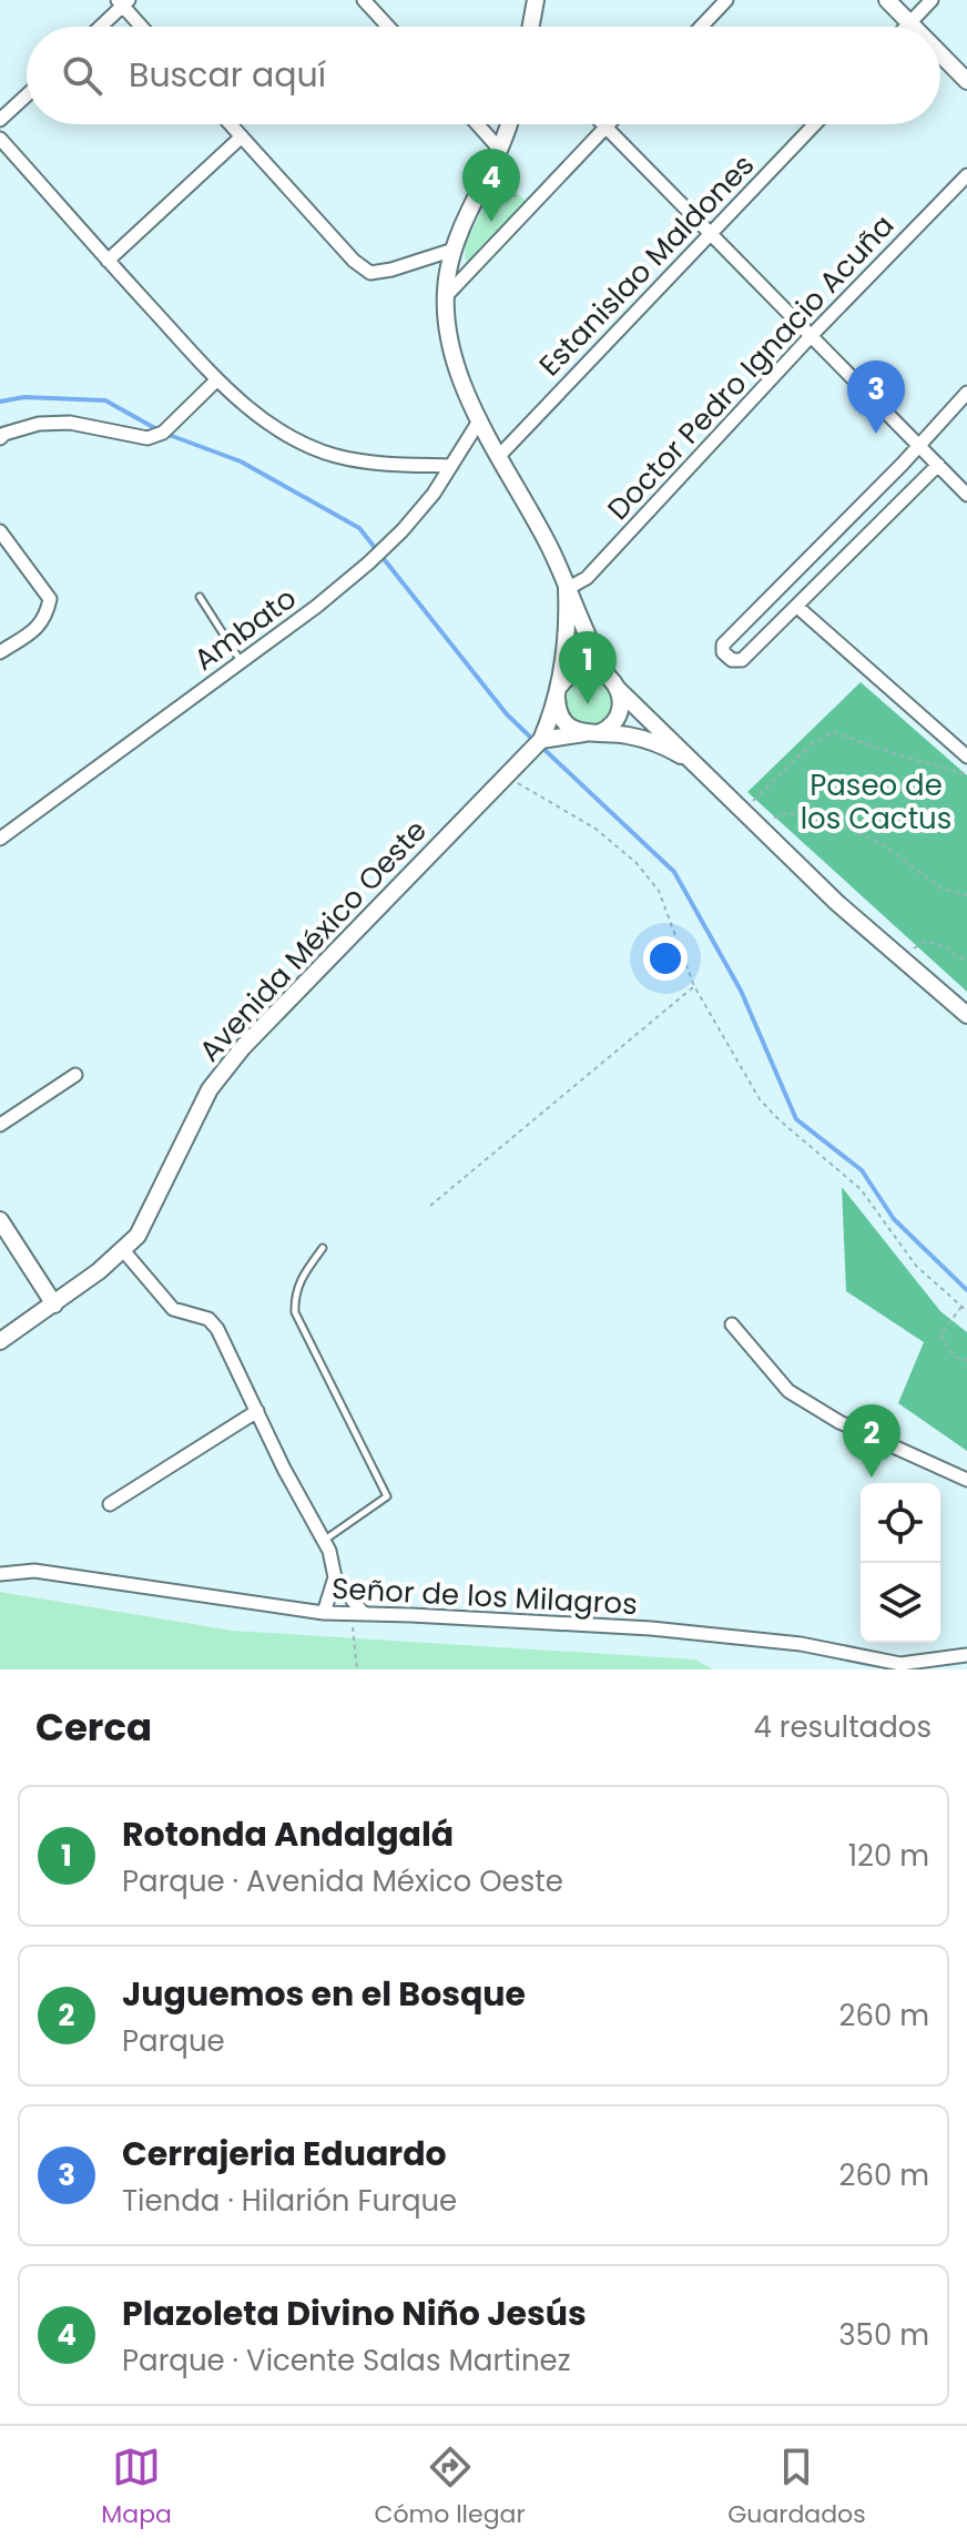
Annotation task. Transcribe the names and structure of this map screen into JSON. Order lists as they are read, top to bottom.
{
  "streets": {
    "main road": ["Avenida México Oeste"],
    "street": [
      "Estanislao Maldones",
      "Doctor Pedro Ignacio Acuña",
      "Ambato",
      "Señor de los Milagros"
    ]
  },
  "crossings": [
    ["Doctor Pedro Ignacio Acuña", "Avenida México Oeste"]
  ],
  "parks": ["Paseo de los Cactus"],
  "page": {
    "search": "Buscar aquí",
    "pins": [
      "4",
      "3",
      "1",
      "2"
    ],
    "heading": ["Cerca", "4 resultados"],
    "list": [
      {
        "mark": "1",
        "name": "Rotonda Andalgalá",
        "note": "Parque · Avenida México Oeste",
        "value": "120 m"
      },
      {
        "mark": "2",
        "name": "Juguemos en el Bosque",
        "note": "Parque",
        "value": "260 m"
      },
      {
        "mark": "3",
        "name": "Cerrajeria Eduardo",
        "note": "Tienda · Hilarión Furque",
        "value": "260 m"
      },
      {
        "mark": "4",
        "name": "Plazoleta Divino Niño Jesús",
        "note": "Parque · Vicente Salas Martinez",
        "value": "350 m"
      }
    ],
    "nav": ["Mapa", "Cómo llegar", "Guardados"]
  }
}
